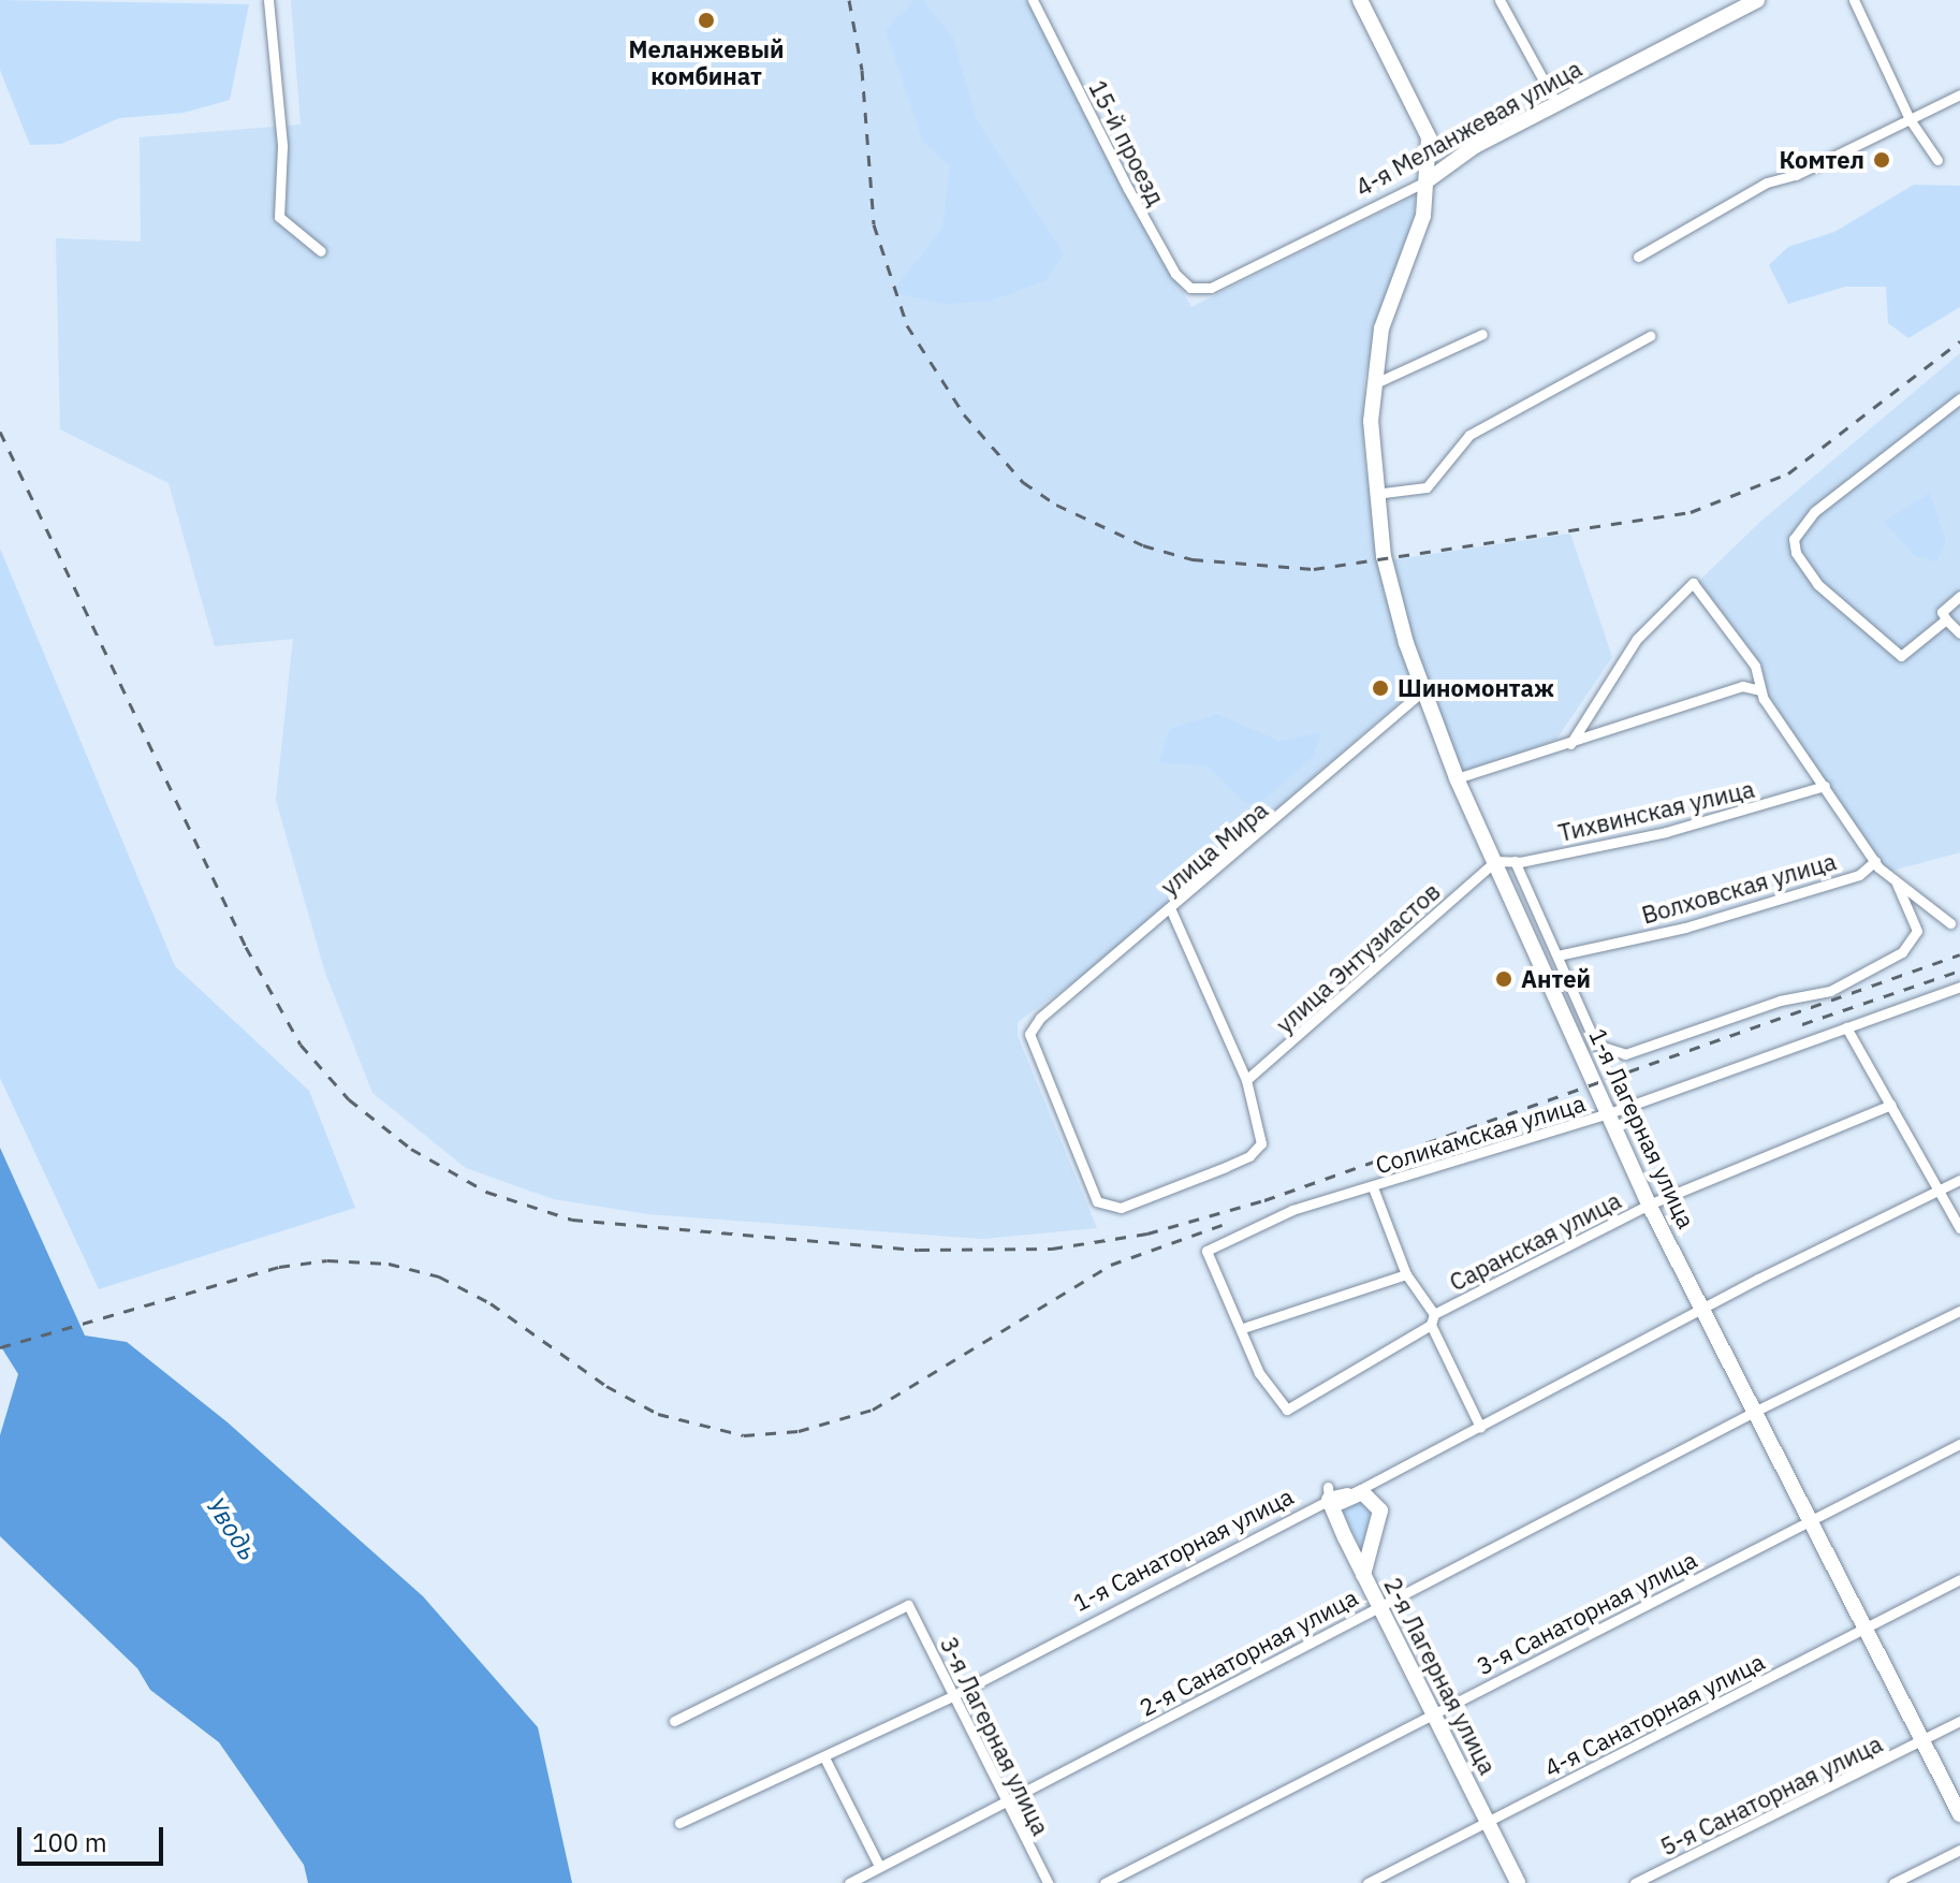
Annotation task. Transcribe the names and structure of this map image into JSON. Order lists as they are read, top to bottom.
{
  "streets": {
    "main road": [
      "4-я Меланжевая улица",
      "1-я Лагерная улица",
      "1-я Санаторная улица",
      "2-я Лагерная улица"
    ],
    "street": [
      "15-й проезд",
      "Тихвинская улица",
      "улица Мира",
      "Волховская улица",
      "улица Энтузиастов",
      "Соликамская улица",
      "Саранская улица",
      "3-я Санаторная улица",
      "2-я Санаторная улица",
      "4-я Санаторная улица",
      "3-я Лагерная улица",
      "5-я Санаторная улица"
    ]
  },
  "crossings": [
    ["4-я Меланжевая улица", "15-й проезд"],
    ["4-я Меланжевая улица", "1-я Лагерная улица"],
    ["Тихвинская улица", "улица Энтузиастов"],
    ["Тихвинская улица", "1-я Лагерная улица"],
    ["улица Мира", "улица Энтузиастов"],
    ["улица Мира", "1-я Лагерная улица"],
    ["улица Энтузиастов", "1-я Лагерная улица"],
    ["1-я Лагерная улица", "Соликамская улица"],
    ["1-я Лагерная улица", "Саранская улица"],
    ["1-я Лагерная улица", "1-я Санаторная улица"],
    ["1-я Лагерная улица", "3-я Санаторная улица"],
    ["1-я Лагерная улица", "2-я Санаторная улица"],
    ["1-я Лагерная улица", "4-я Санаторная улица"],
    ["1-я Лагерная улица", "5-я Санаторная улица"],
    ["Соликамская улица", "Саранская улица"],
    ["1-я Санаторная улица", "2-я Лагерная улица"],
    ["1-я Санаторная улица", "3-я Лагерная улица"],
    ["3-я Санаторная улица", "2-я Лагерная улица"],
    ["2-я Санаторная улица", "2-я Лагерная улица"],
    ["2-я Санаторная улица", "3-я Лагерная улица"],
    ["2-я Лагерная улица", "4-я Санаторная улица"]
  ],
  "water": ["Уводь"],
  "places": [
    "Меланжевый комбинат",
    "Комтел",
    "Шиномонтаж",
    "Антей"
  ],
  "scale_bar": "100 m"
}
